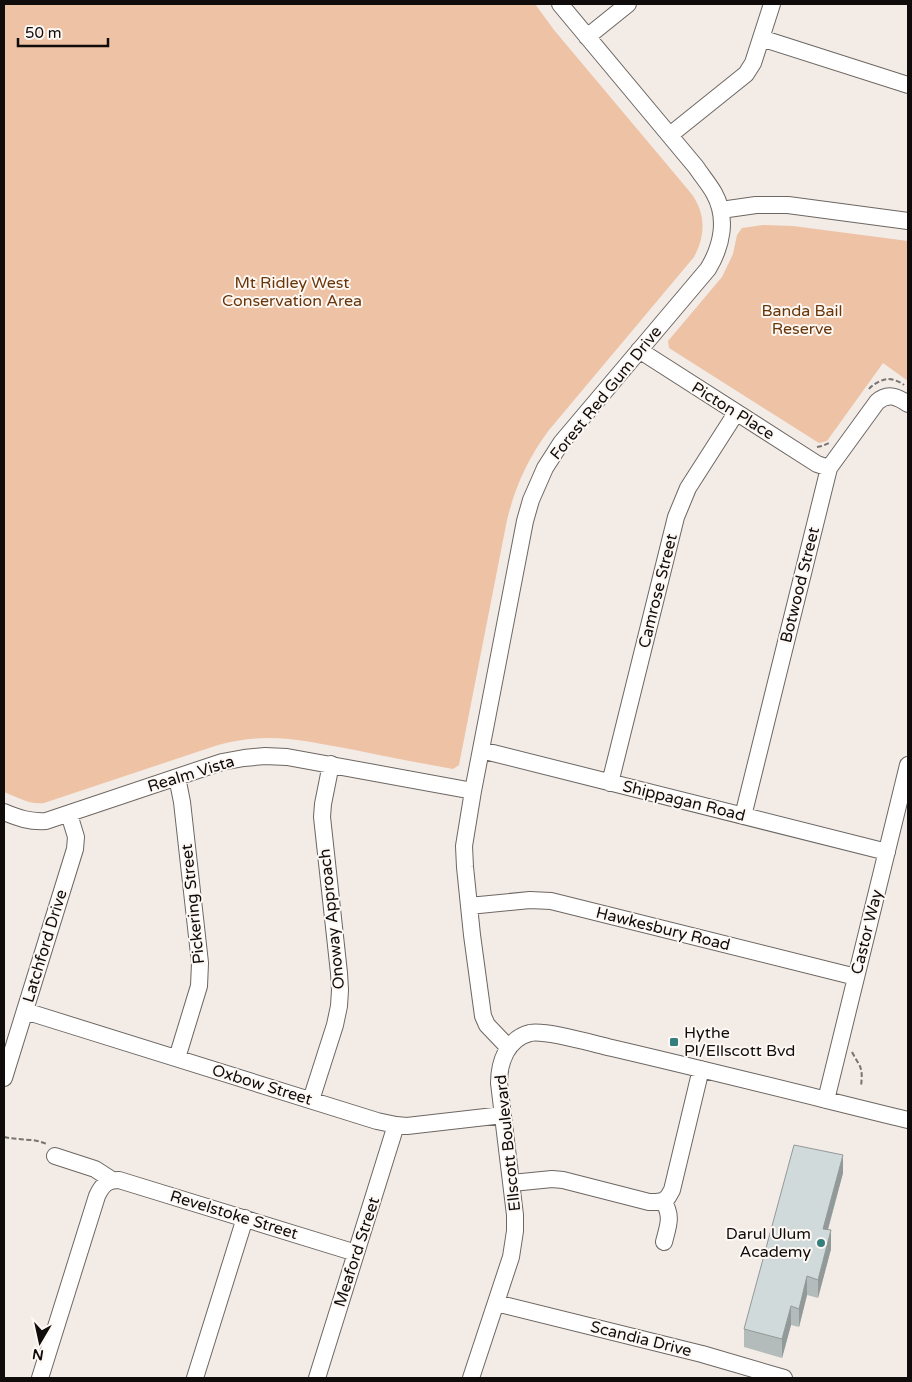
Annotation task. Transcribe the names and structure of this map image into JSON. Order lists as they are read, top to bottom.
{
  "streets": {
    "street": [
      "Forest Red Gum Drive",
      "Picton Place",
      "Botwood Street",
      "Camrose Street",
      "Realm Vista",
      "Shippagan Road",
      "Pickering Street",
      "Onoway Approach",
      "Hawkesbury Road",
      "Castor Way",
      "Latchford Drive",
      "Oxbow Street",
      "Ellscott Boulevard",
      "Revelstoke Street",
      "Meaford Street",
      "Scandia Drive"
    ]
  },
  "crossings": [
    ["Forest Red Gum Drive", "Picton Place"],
    ["Forest Red Gum Drive", "Realm Vista"],
    ["Forest Red Gum Drive", "Shippagan Road"],
    ["Forest Red Gum Drive", "Hawkesbury Road"],
    ["Forest Red Gum Drive", "Ellscott Boulevard"],
    ["Picton Place", "Botwood Street"],
    ["Picton Place", "Camrose Street"],
    ["Botwood Street", "Shippagan Road"],
    ["Camrose Street", "Shippagan Road"],
    ["Realm Vista", "Pickering Street"],
    ["Realm Vista", "Onoway Approach"],
    ["Realm Vista", "Latchford Drive"],
    ["Shippagan Road", "Castor Way"],
    ["Pickering Street", "Oxbow Street"],
    ["Onoway Approach", "Oxbow Street"],
    ["Hawkesbury Road", "Castor Way"],
    ["Latchford Drive", "Oxbow Street"],
    ["Oxbow Street", "Ellscott Boulevard"],
    ["Oxbow Street", "Meaford Street"],
    ["Ellscott Boulevard", "Scandia Drive"],
    ["Revelstoke Street", "Meaford Street"]
  ],
  "parks": ["Mt Ridley West Conservation Area", "Banda Bail Reserve"],
  "places": {
    "transit": ["Hythe Pl/Ellscott Bvd"],
    "other": ["Darul Ulum Academy"]
  },
  "scale_bar": "50 m",
  "north": "bottom"
}
